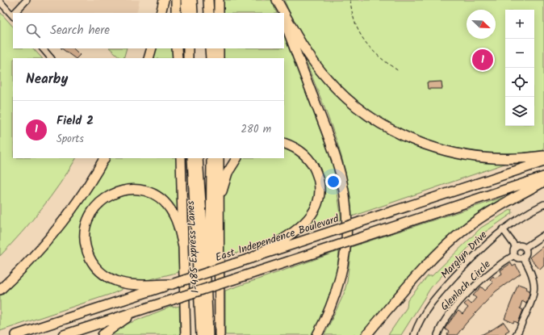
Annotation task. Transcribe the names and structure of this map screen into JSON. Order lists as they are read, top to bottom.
{
  "streets": {
    "highway": ["East Independence Boulevard", "I-485 Express Lanes"],
    "street": ["Marglyn Drive", "Glenloch Circle"]
  },
  "north": "bottom right",
  "page": {
    "map_buttons": ["+", "−"],
    "search": "Search here",
    "pins": "1",
    "heading": "Nearby",
    "list": [
      {
        "mark": "1",
        "name": "Field 2",
        "note": "Sports",
        "value": "280 m"
      }
    ]
  }
}
